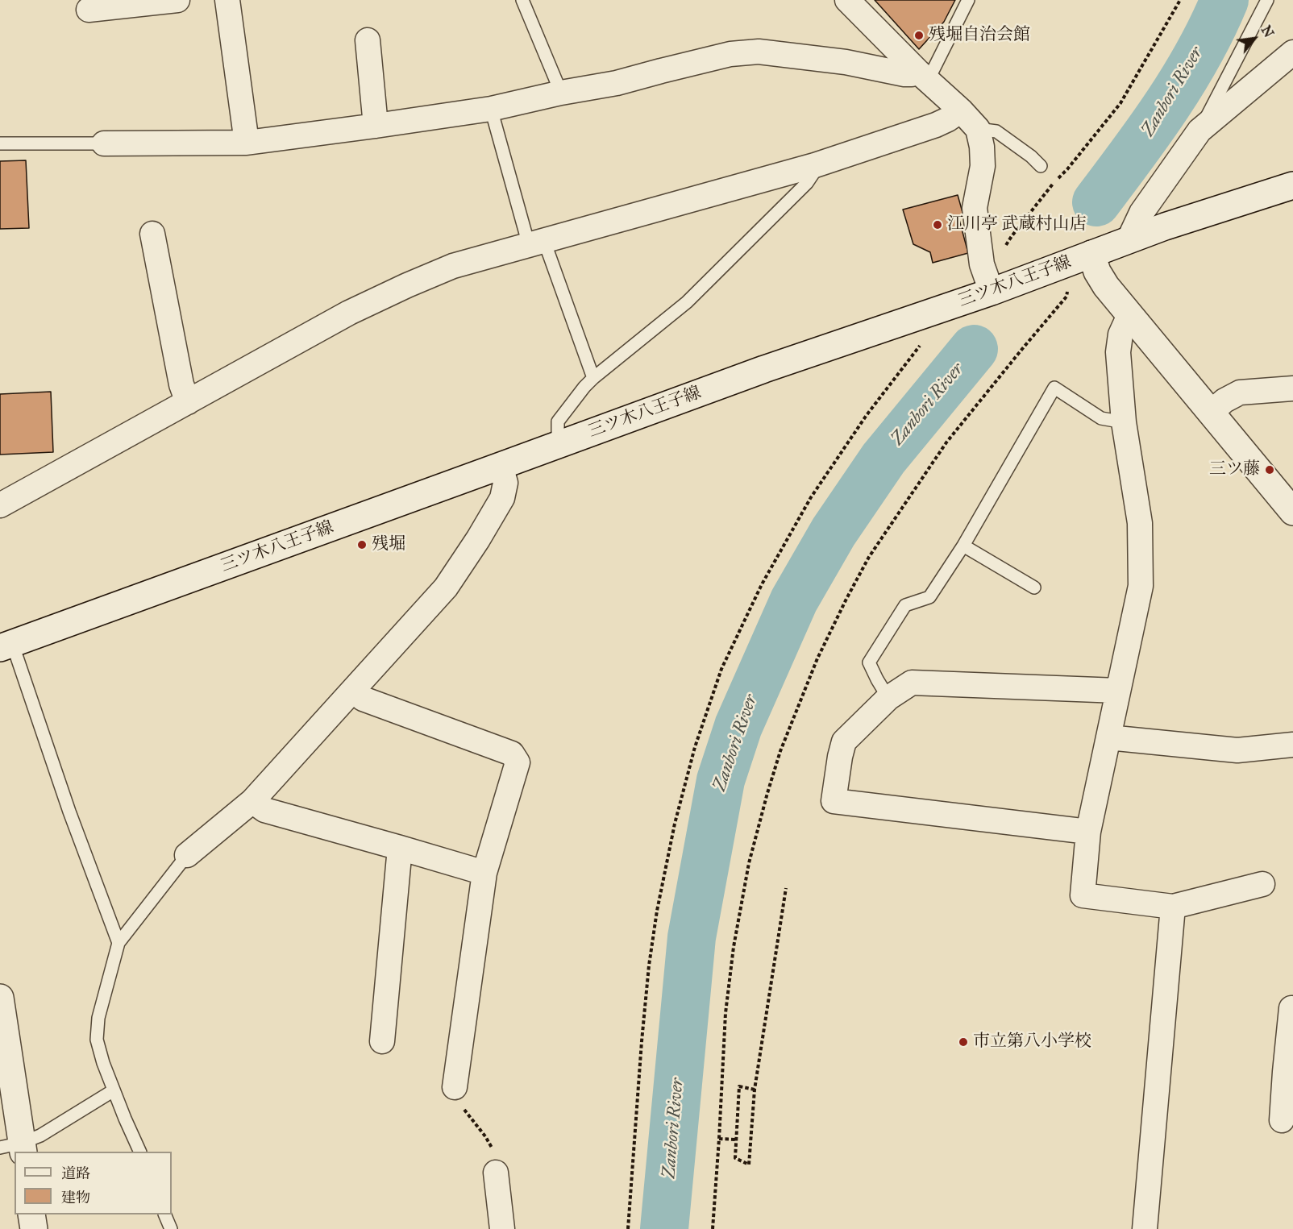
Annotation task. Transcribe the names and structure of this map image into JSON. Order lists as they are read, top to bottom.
{
  "streets": {
    "main road": ["三ツ木八王子線"]
  },
  "water": ["Zanbori River"],
  "places": [
    "残堀自治会館",
    "江川亭 武蔵村山店",
    "三ツ藤",
    "残堀",
    "市立第八小学校"
  ],
  "legend": ["道路", "建物"],
  "north": "top right"
}
